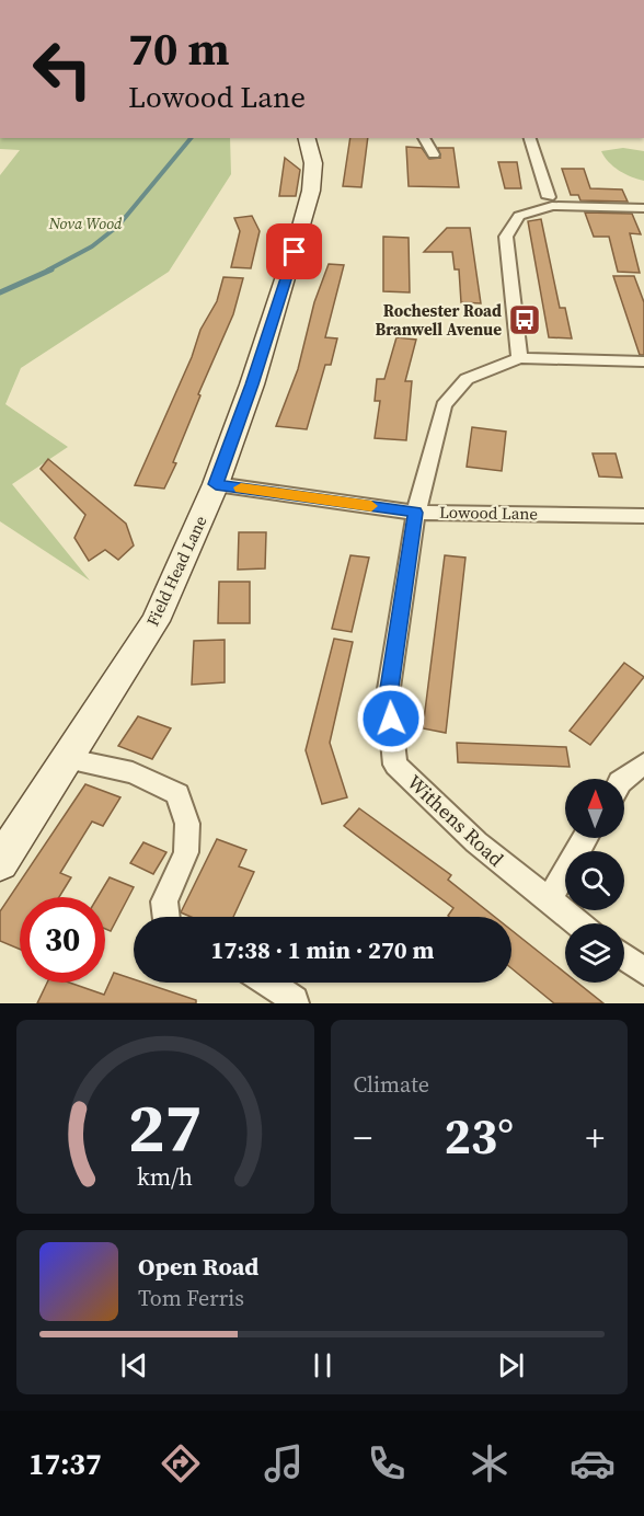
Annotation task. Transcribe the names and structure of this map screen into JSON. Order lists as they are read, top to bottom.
{
  "streets": {
    "main road": ["Field Head Lane"],
    "street": ["Lowood Lane", "Withens Road"]
  },
  "crossings": [
    ["Lowood Lane", "Field Head Lane"],
    ["Lowood Lane", "Withens Road"]
  ],
  "parks": ["Nova Wood"],
  "places": {
    "bus stop": ["Rochester Road Branwell Avenue"]
  },
  "north": "top",
  "page": {
    "turn": ["70 m", "Lowood Lane"],
    "limit": "30",
    "trip": "17:38 · 1 min · 270 m",
    "tile": "Climate",
    "heat": ["−", "23°", "+"],
    "song": ["Open Road", "Tom Ferris"],
    "tabs": "17:37",
    "gauge": ["27", "km/h"]
  }
}
